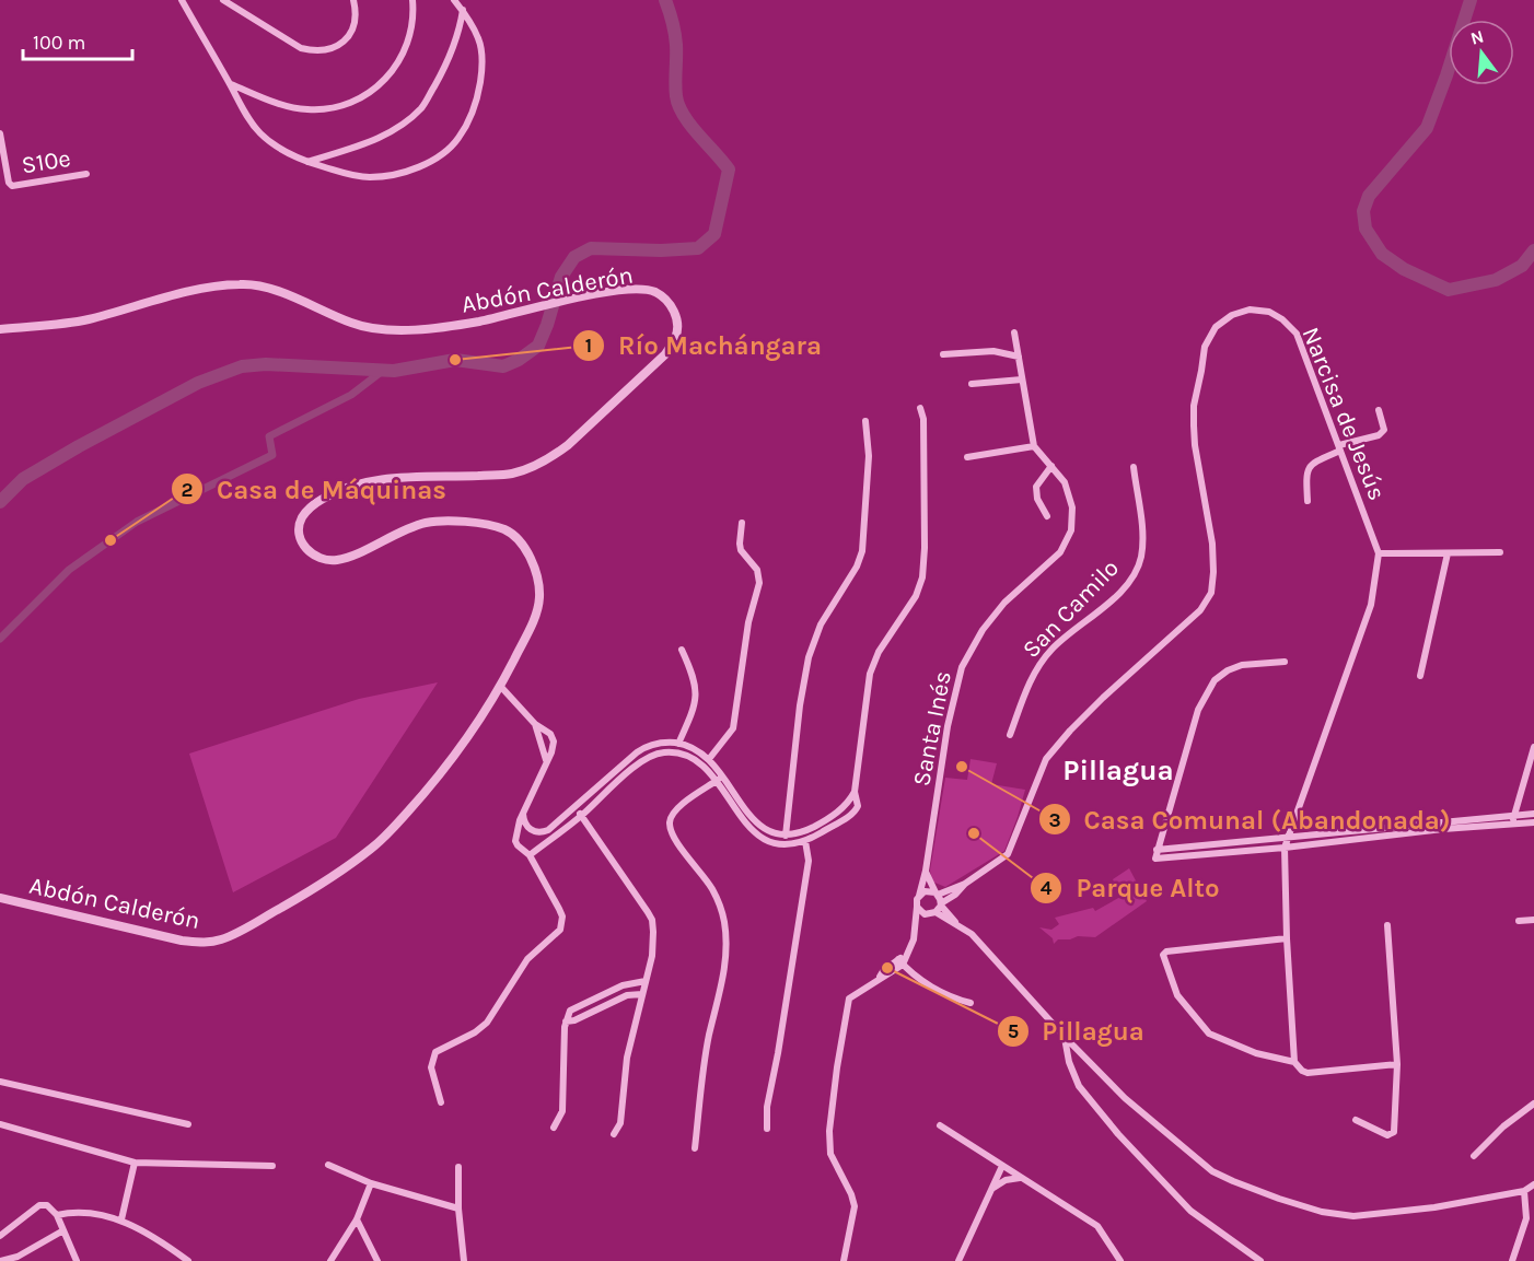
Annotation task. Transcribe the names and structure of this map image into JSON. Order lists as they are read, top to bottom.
{
  "streets": {
    "street": [
      "S10e",
      "Abdón Calderón",
      "Narcisa de Jesús",
      "San Camilo",
      "Santa Inés"
    ]
  },
  "crossings": [
    ["Narcisa de Jesús", "Santa Inés"]
  ],
  "districts": ["Pillagua"],
  "places": [
    "Río Machángara",
    "Casa de Máquinas",
    "Casa Comunal (Abandonada)",
    "Parque Alto",
    "Pillagua"
  ],
  "scale_bar": "100 m",
  "north": "top"
}
